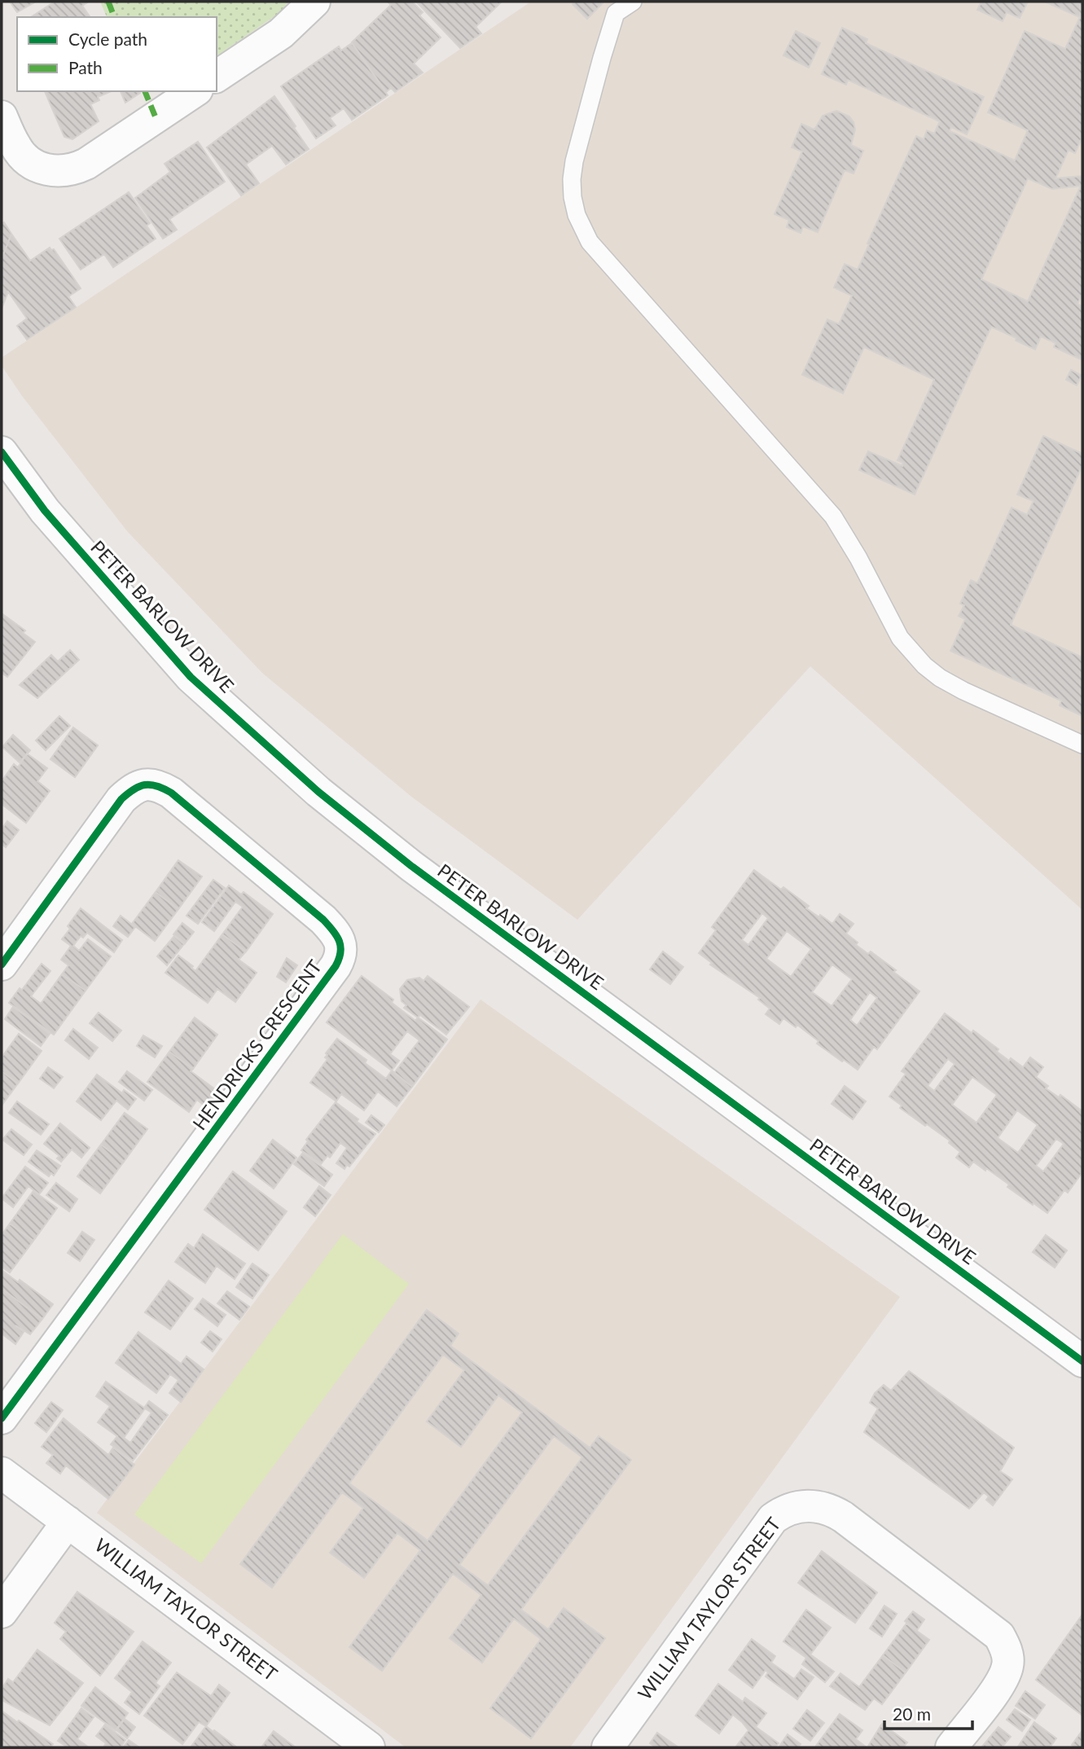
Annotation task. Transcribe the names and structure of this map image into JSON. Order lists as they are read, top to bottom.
{
  "streets": {
    "street": ["PETER BARLOW DRIVE", "HENDRICKS CRESCENT", "WILLIAM TAYLOR STREET"]
  },
  "legend": ["Cycle path", "Path"],
  "scale_bar": "20 m"
}
